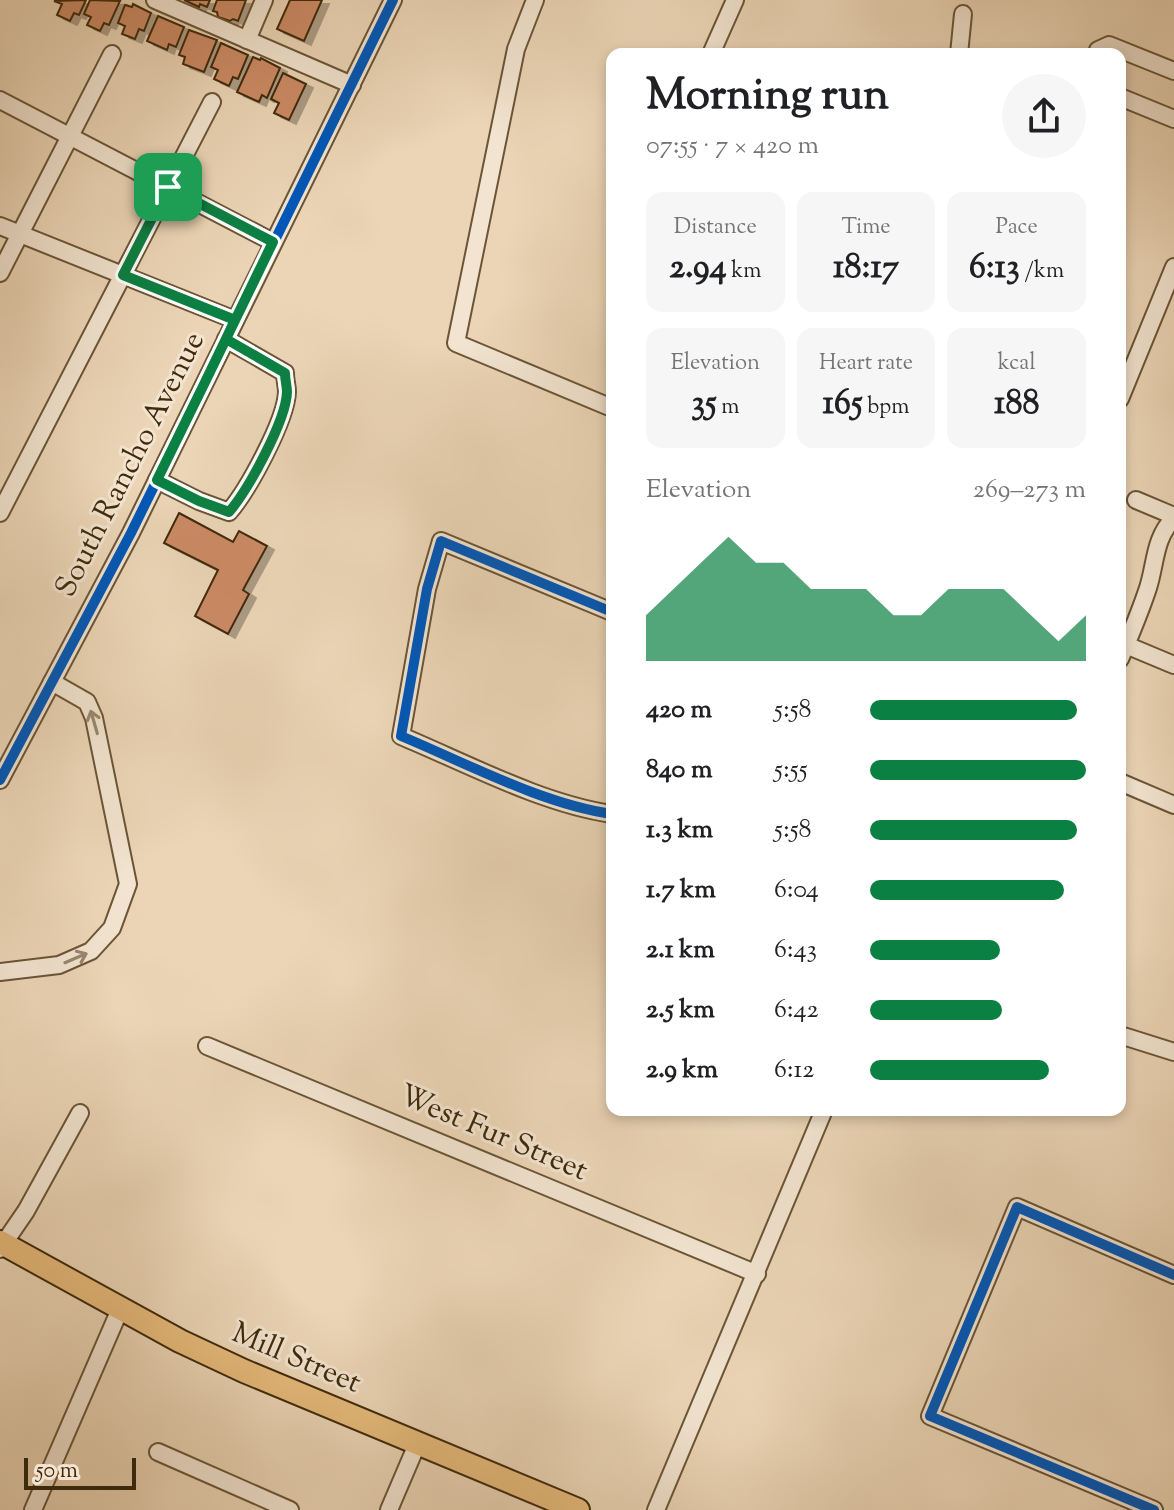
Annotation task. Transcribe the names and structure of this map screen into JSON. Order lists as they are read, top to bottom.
{
  "streets": {
    "main road": ["Mill Street"],
    "street": ["South Rancho Avenue", "West Fur Street"]
  },
  "scale_bar": "50 m",
  "page": {
    "heading": ["Morning run", "07:55 · 7 × 420 m"],
    "stats": [
      ["Distance", "2.94 km"],
      ["Time", "18:17"],
      ["Pace", "6:13 /km"],
      ["Elevation", "35 m"],
      ["Heart rate", "165 bpm"],
      ["kcal", "188"]
    ],
    "chart": ["Elevation", "269–273 m"],
    "list": [
      {
        "name": "420 m",
        "note": "5:58"
      },
      {
        "name": "840 m",
        "note": "5:55"
      },
      {
        "name": "1.3 km",
        "note": "5:58"
      },
      {
        "name": "1.7 km",
        "note": "6:04"
      },
      {
        "name": "2.1 km",
        "note": "6:43"
      },
      {
        "name": "2.5 km",
        "note": "6:42"
      },
      {
        "name": "2.9 km",
        "note": "6:12"
      }
    ],
    "scale": "50 m"
  }
}
